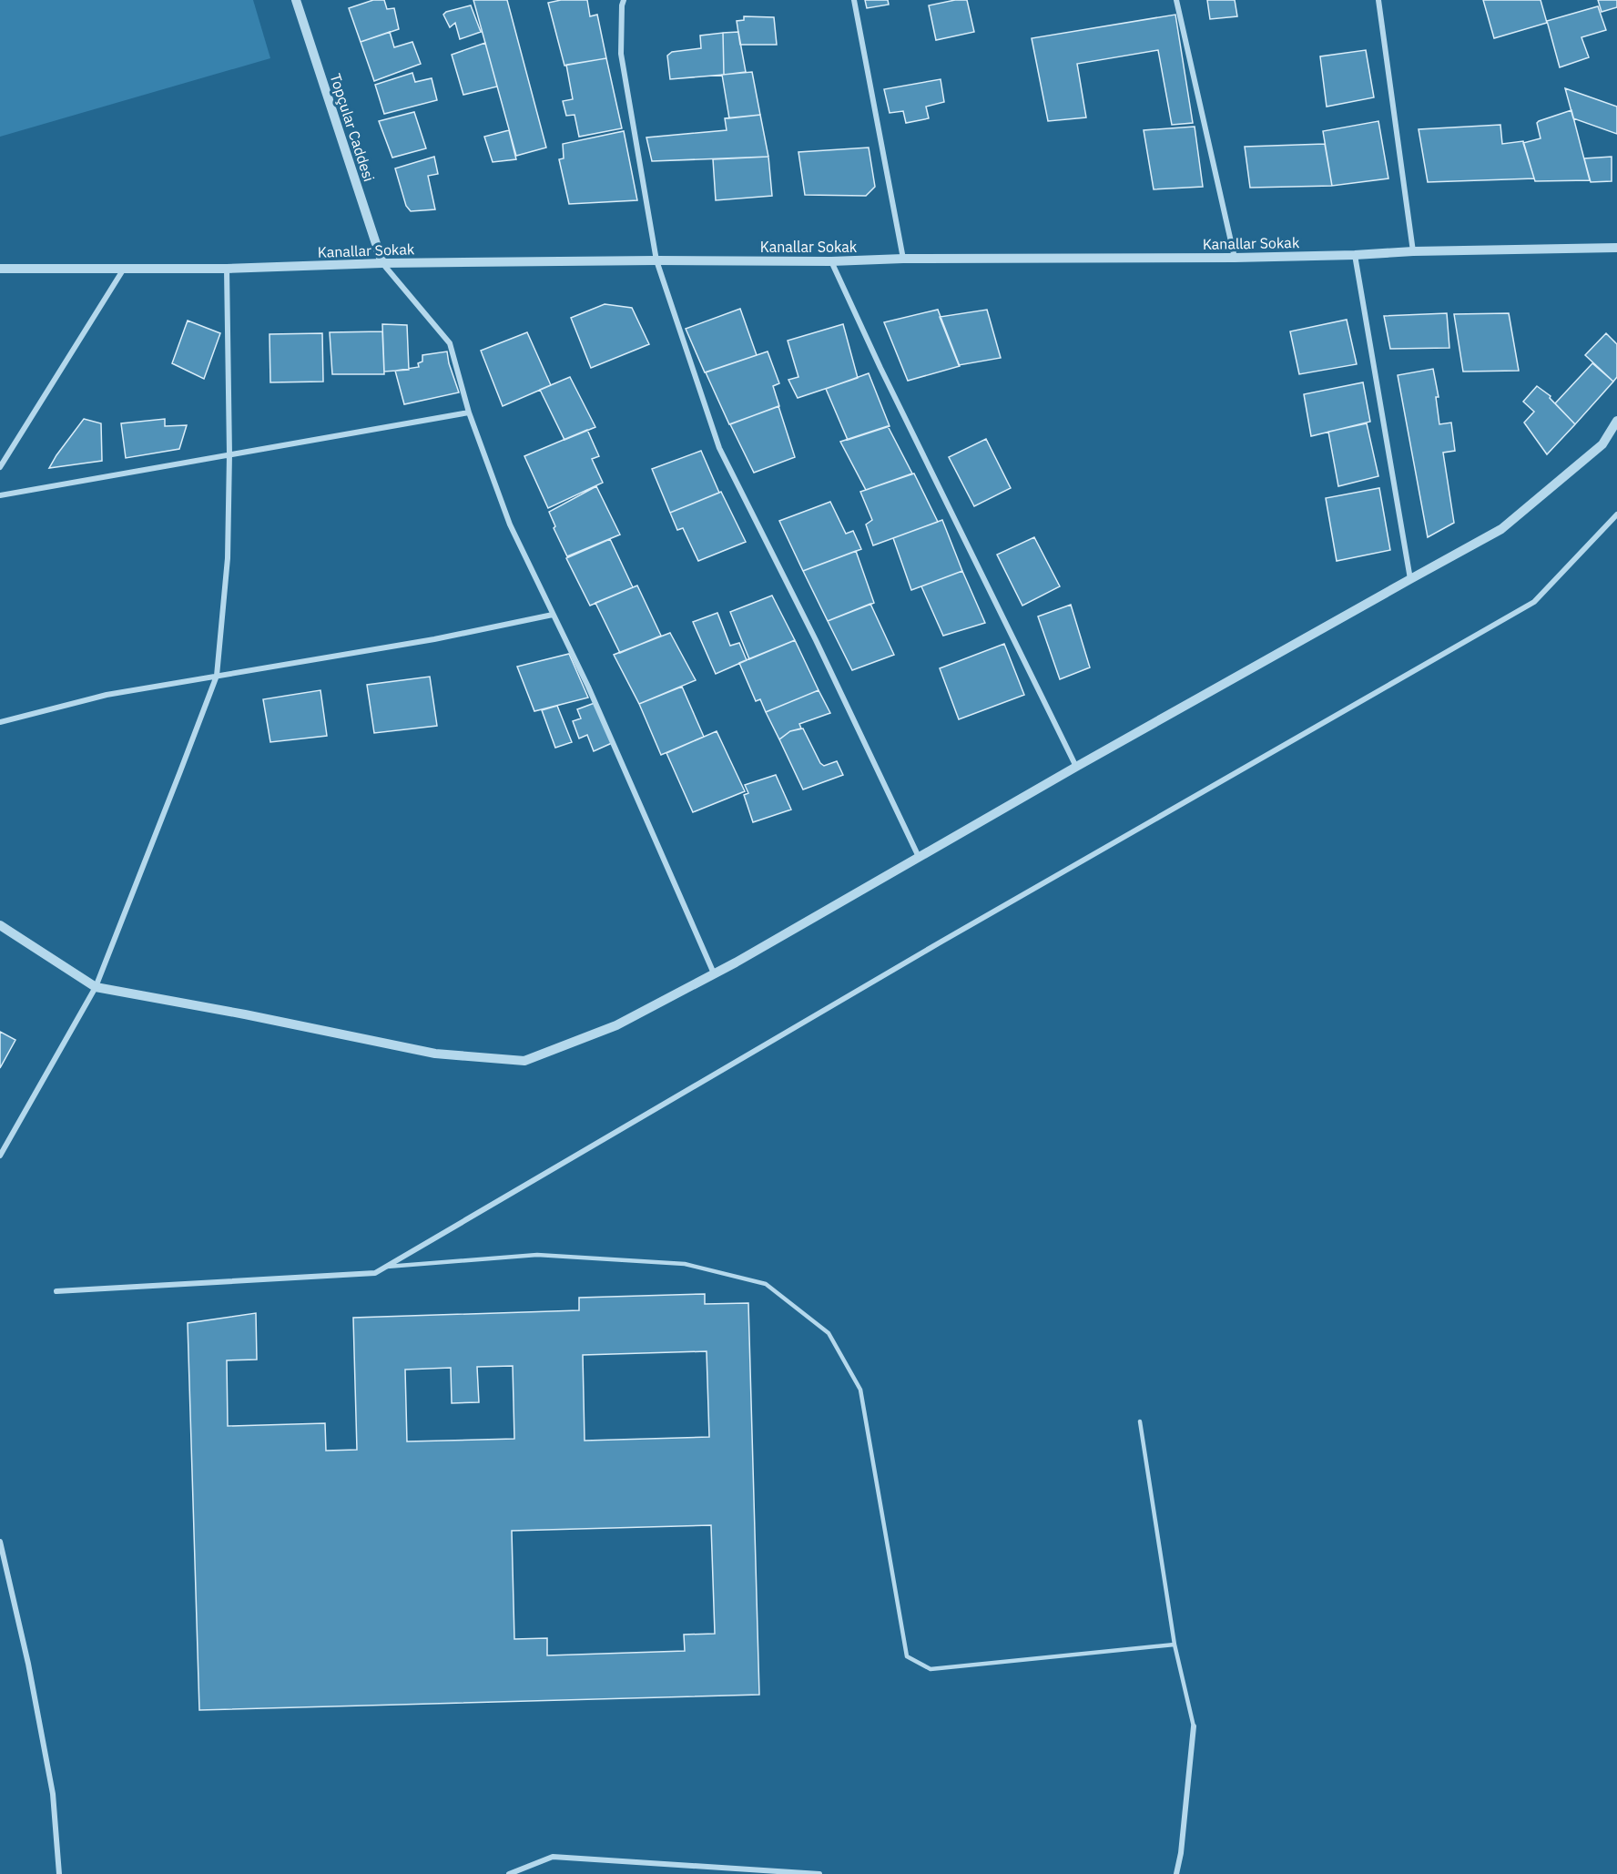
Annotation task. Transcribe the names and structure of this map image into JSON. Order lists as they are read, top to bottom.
{
  "streets": {
    "street": ["Topçular Caddesi", "Kanallar Sokak"]
  },
  "crossings": [
    ["Topçular Caddesi", "Kanallar Sokak"]
  ]
}
